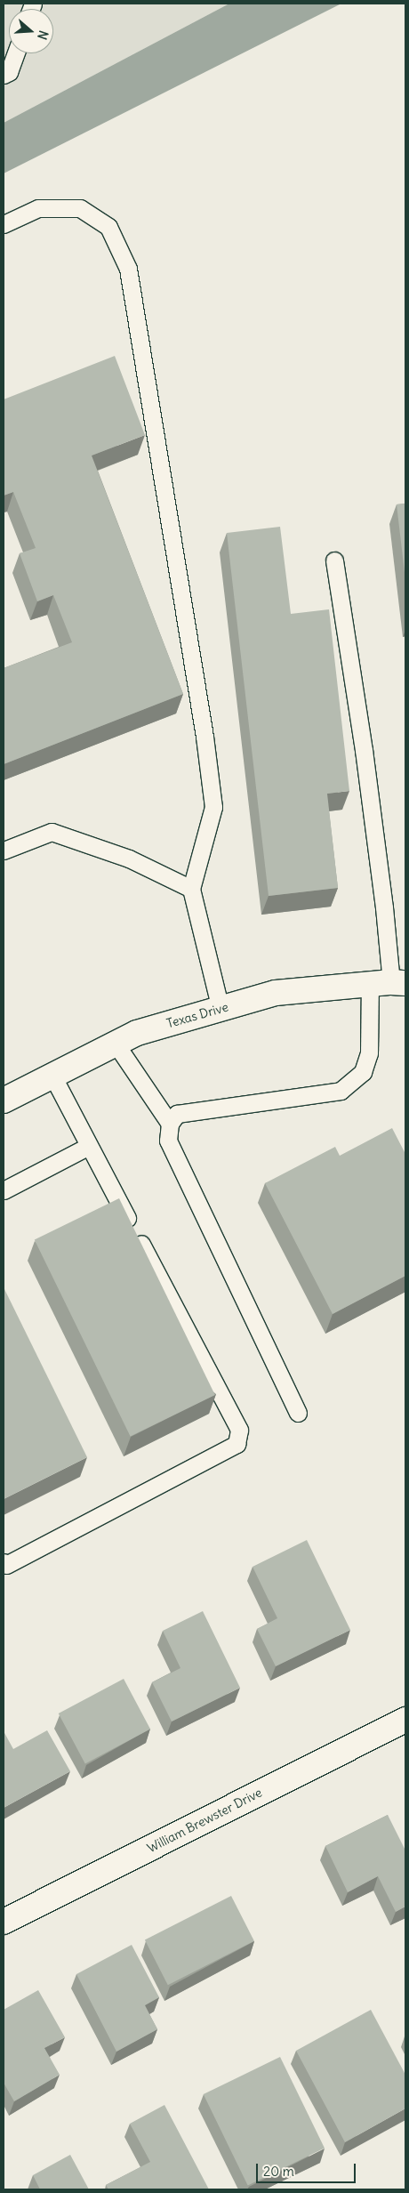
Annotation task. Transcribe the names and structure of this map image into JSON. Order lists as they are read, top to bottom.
{
  "streets": {
    "street": ["Texas Drive", "William Brewster Drive"]
  },
  "scale_bar": "20 m",
  "north": "right"
}
